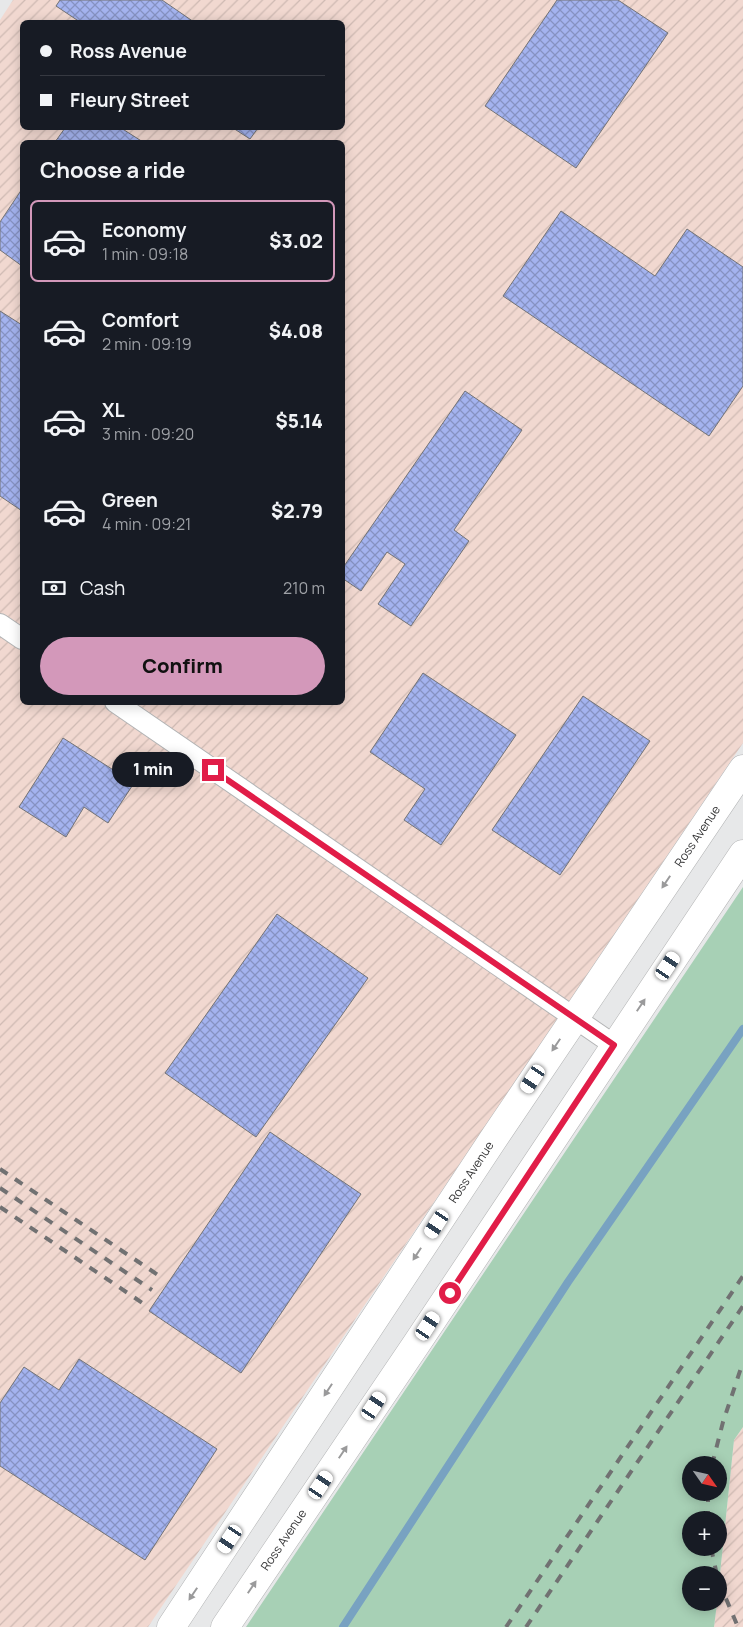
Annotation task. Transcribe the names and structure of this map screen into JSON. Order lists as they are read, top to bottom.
{
  "streets": {
    "main road": ["Ross Avenue"]
  },
  "north": "bottom right",
  "page": {
    "banner": ["Ross Avenue", "Fleury Street"],
    "heading": "Choose a ride",
    "list": [
      {
        "name": "Economy",
        "note": "1 min · 09:18",
        "value": "$3.02"
      },
      {
        "name": "Comfort",
        "note": "2 min · 09:19",
        "value": "$4.08"
      },
      {
        "name": "XL",
        "note": "3 min · 09:20",
        "value": "$5.14"
      },
      {
        "name": "Green",
        "note": "4 min · 09:21",
        "value": "$2.79"
      }
    ],
    "pay": ["Cash", "210 m"],
    "buttons": "Confirm",
    "bubble": "1 min",
    "map_buttons": ["+", "−"]
  }
}
